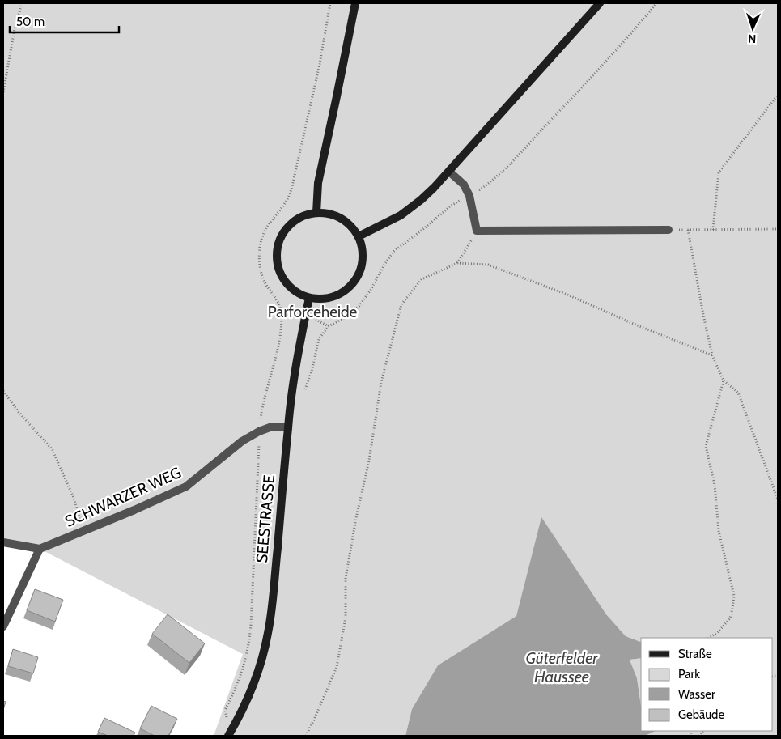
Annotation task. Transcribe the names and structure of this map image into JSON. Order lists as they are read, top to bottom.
{
  "streets": {
    "main road": ["SEESTRASSE"],
    "street": ["SCHWARZER WEG"]
  },
  "crossings": [
    ["SCHWARZER WEG", "SEESTRASSE"]
  ],
  "water": ["Güterfelder Haussee"],
  "parks": ["Parforceheide"],
  "legend": [
    "Straße",
    "Park",
    "Wasser",
    "Gebäude"
  ],
  "scale_bar": "50 m",
  "north": "bottom"
}
